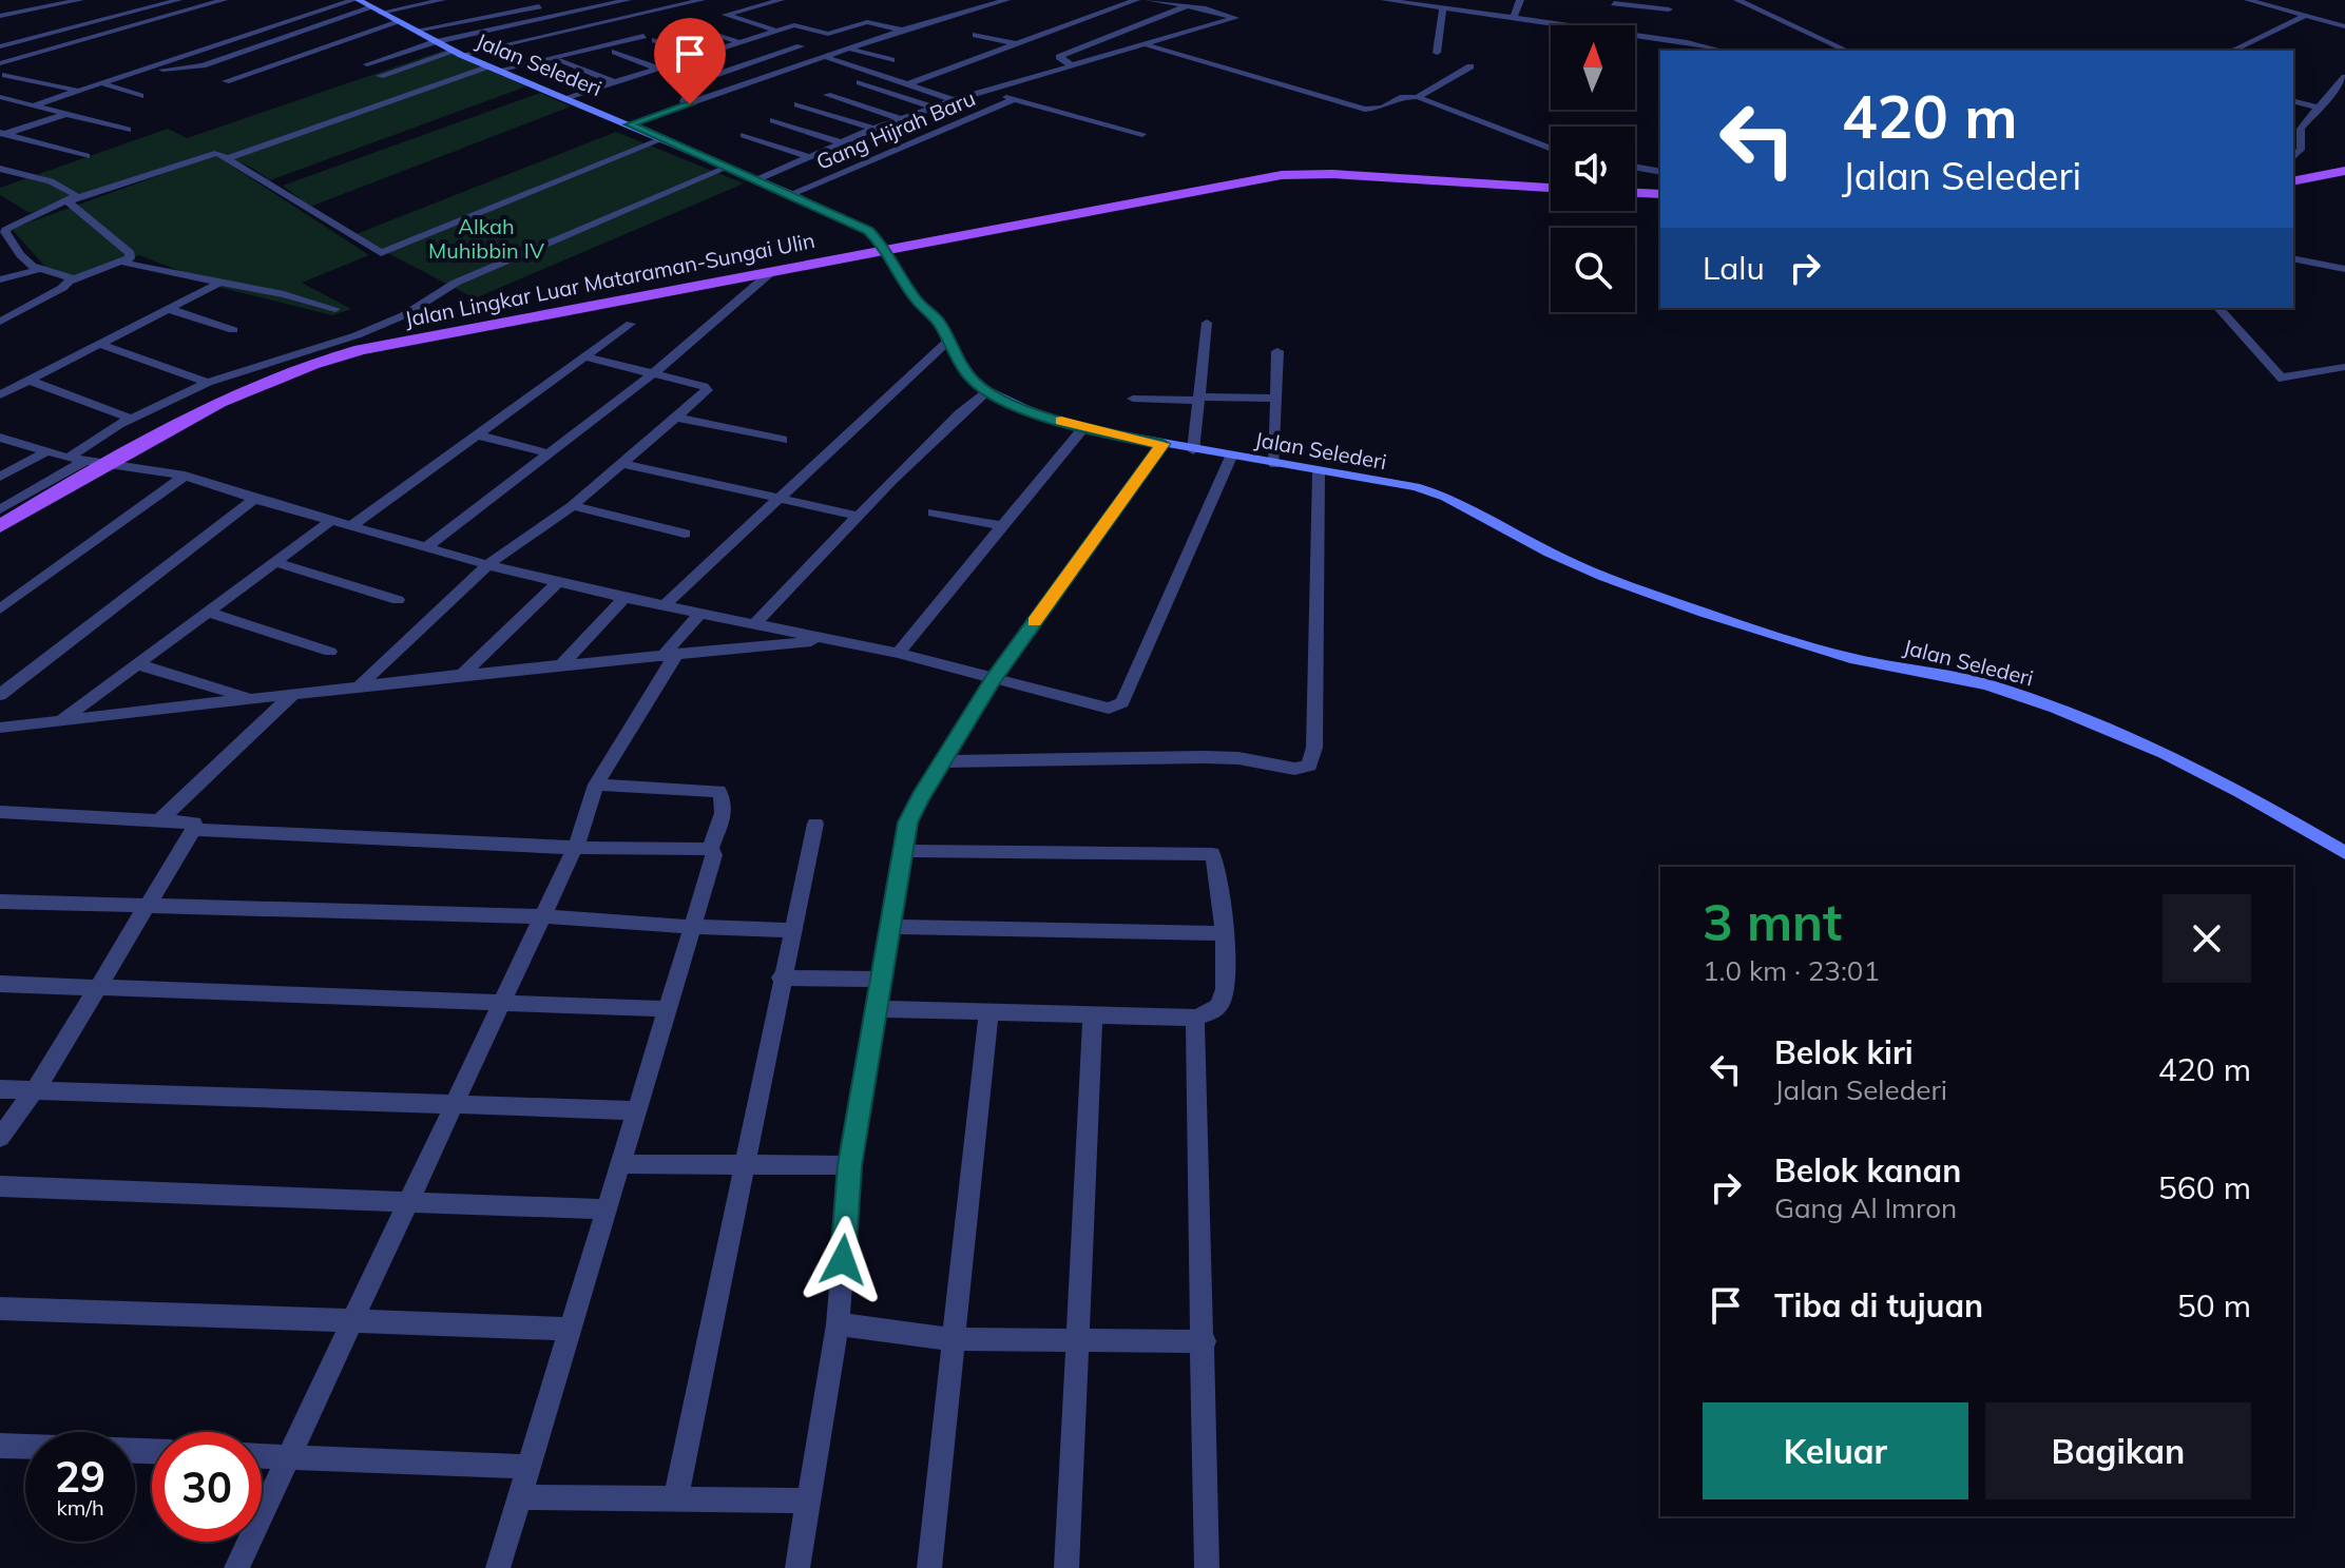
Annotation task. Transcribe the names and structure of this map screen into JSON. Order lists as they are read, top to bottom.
{
  "streets": {
    "main road": ["Jalan Lingkar Luar Mataraman-Sungai Ulin"],
    "street": ["Jalan Selederi", "Gang Hijrah Baru"]
  },
  "crossings": [
    ["Jalan Selederi", "Gang Hijrah Baru"],
    ["Jalan Selederi", "Jalan Lingkar Luar Mataraman-Sungai Ulin"]
  ],
  "parks": ["Alkah Muhibbin IV"],
  "north": "top",
  "page": {
    "turn": ["420 m", "Jalan Selederi"],
    "then": "Lalu",
    "heading": ["3 mnt", "1.0 km · 23:01"],
    "list": [
      {
        "name": "Belok kiri",
        "note": "Jalan Selederi",
        "value": "420 m"
      },
      {
        "name": "Belok kanan",
        "note": "Gang Al Imron",
        "value": "560 m"
      },
      {
        "name": "Tiba di tujuan",
        "value": "50 m"
      }
    ],
    "buttons": ["Keluar", "Bagikan"],
    "speed": "29 km/h",
    "limit": "30"
  }
}
